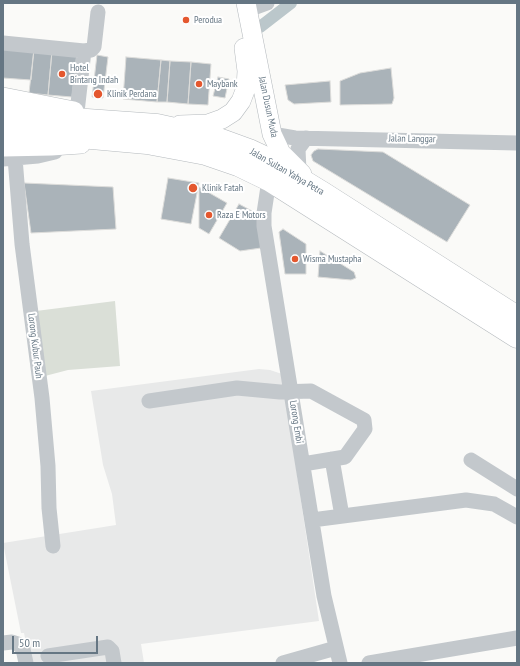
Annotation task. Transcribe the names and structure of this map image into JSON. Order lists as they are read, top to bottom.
{
  "streets": {
    "highway": ["Jalan Sultan Yahya Petra"],
    "main road": ["Jalan Dusun Muda"],
    "street": ["Jalan Langgar", "Lorong Kubur Pauh", "Lorong Embi"]
  },
  "crossings": [
    ["Jalan Dusun Muda", "Jalan Langgar"],
    ["Jalan Dusun Muda", "Jalan Sultan Yahya Petra"],
    ["Jalan Sultan Yahya Petra", "Lorong Kubur Pauh"],
    ["Jalan Sultan Yahya Petra", "Lorong Embi"]
  ],
  "places": [
    "Perodua",
    "Hotel Bintang Indah",
    "Maybank",
    "Klinik Perdana",
    "Klinik Fatah",
    "Raza E Motors",
    "Wisma Mustapha"
  ],
  "scale_bar": "50 m"
}
